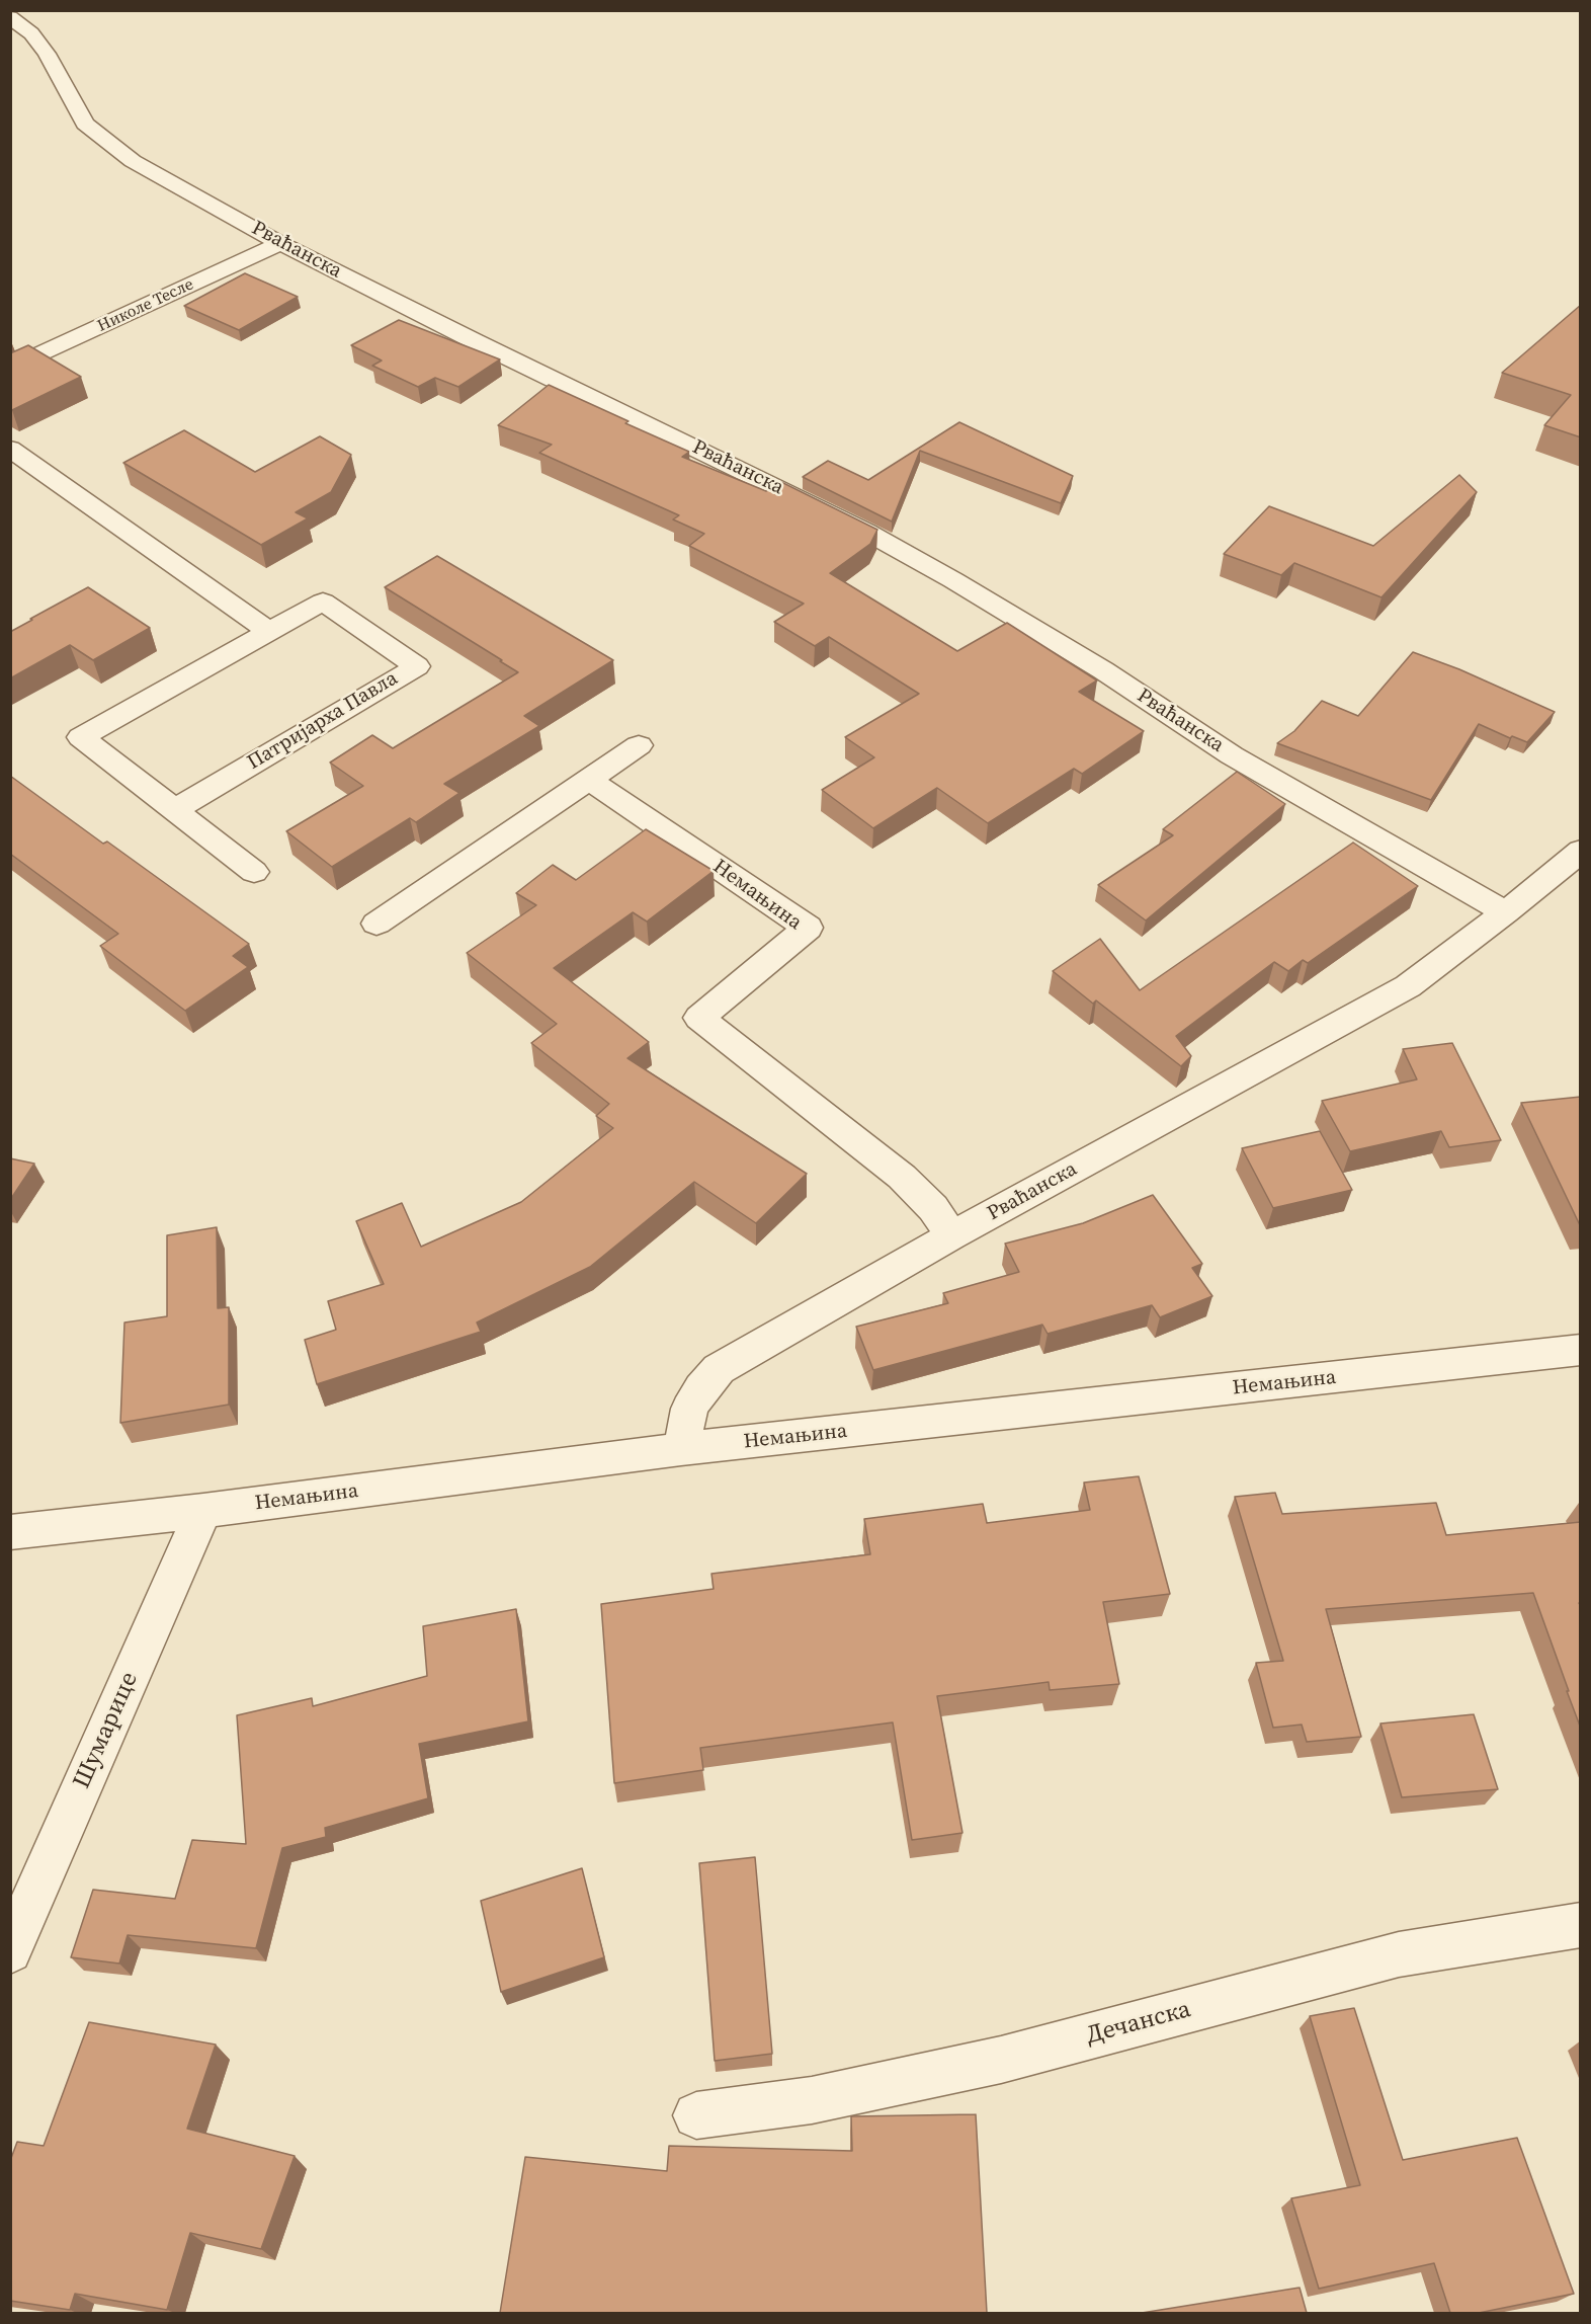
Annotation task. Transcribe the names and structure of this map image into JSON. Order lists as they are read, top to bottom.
{
  "streets": {
    "street": [
      "Рваћанска",
      "Николе Тесле",
      "Патријарха Павла",
      "Немањина",
      "Шумарице",
      "Дечанска"
    ]
  },
  "crossings": [
    ["Рваћанска", "Николе Тесле"],
    ["Рваћанска", "Немањина"],
    ["Немањина", "Шумарице"]
  ]
}
